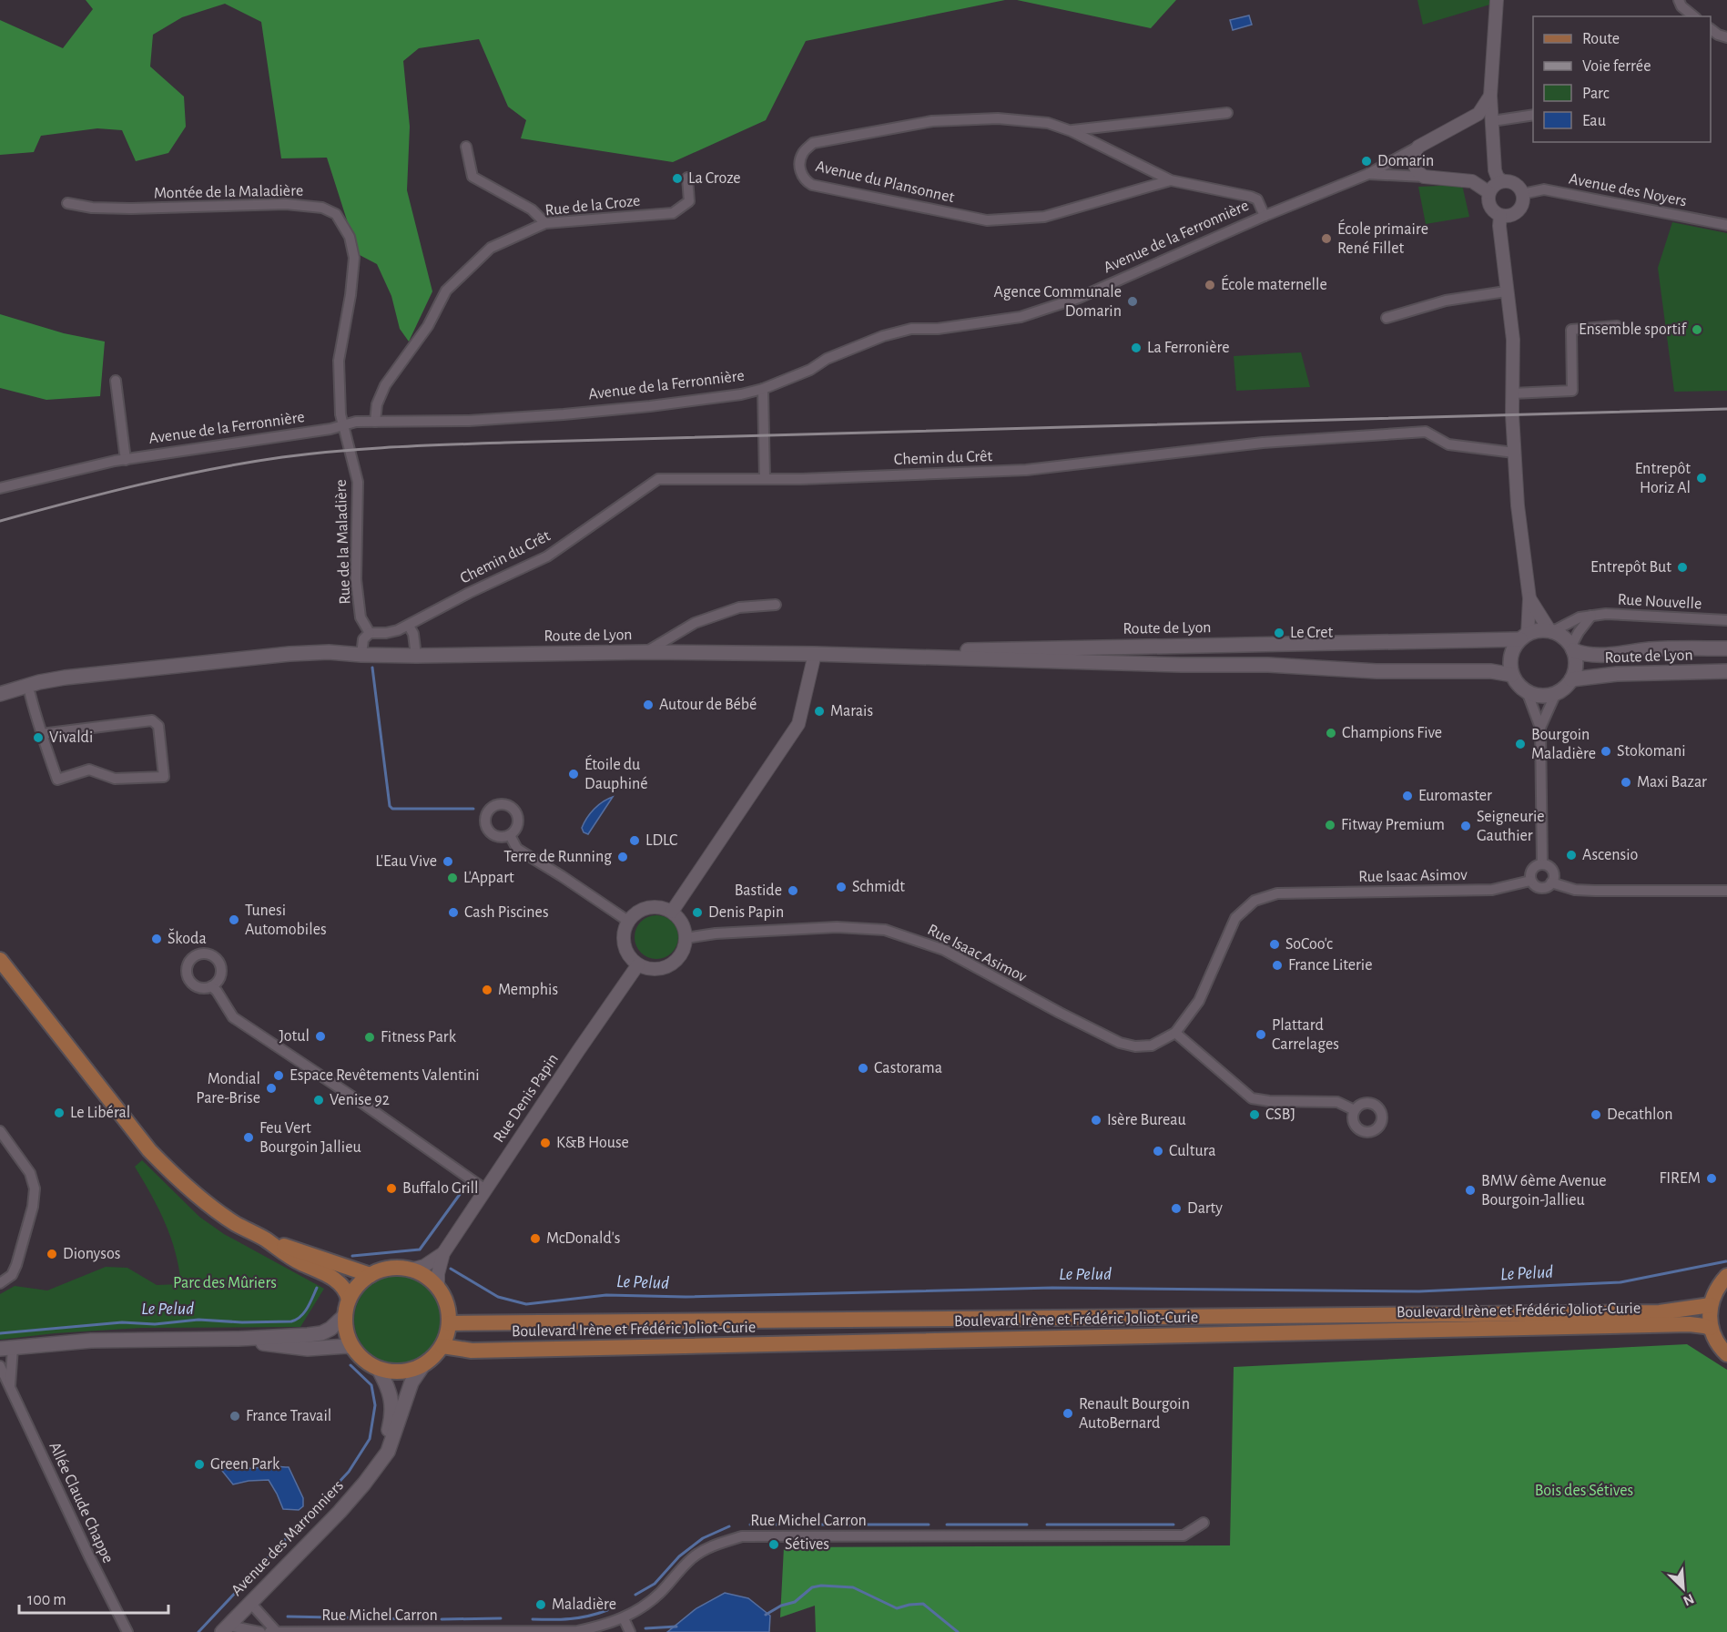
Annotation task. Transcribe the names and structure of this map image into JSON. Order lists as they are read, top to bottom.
{
  "streets": {
    "main road": ["Route de Lyon", "Boulevard Irène et Frédéric Joliot-Curie", "Avenue des Marronniers"],
    "street": [
      "Avenue du Plansonnet",
      "Avenue des Noyers",
      "Montée de la Maladière",
      "Rue de la Croze",
      "Avenue de la Ferronnière",
      "Chemin du Crêt",
      "Rue de la Maladière",
      "Rue Nouvelle",
      "Rue Isaac Asimov",
      "Rue Denis Papin",
      "Allée Claude Chappe",
      "Rue Michel Carron"
    ]
  },
  "crossings": [
    ["Avenue du Plansonnet", "Avenue de la Ferronnière"],
    ["Avenue des Noyers", "Avenue de la Ferronnière"],
    ["Montée de la Maladière", "Avenue de la Ferronnière"],
    ["Montée de la Maladière", "Rue de la Maladière"],
    ["Rue de la Croze", "Avenue de la Ferronnière"],
    ["Avenue de la Ferronnière", "Rue de la Maladière"],
    ["Chemin du Crêt", "Rue de la Maladière"],
    ["Rue Nouvelle", "Route de Lyon"],
    ["Rue Isaac Asimov", "Rue Denis Papin"],
    ["Rue Denis Papin", "Boulevard Irène et Frédéric Joliot-Curie"],
    ["Rue Denis Papin", "Avenue des Marronniers"],
    ["Boulevard Irène et Frédéric Joliot-Curie", "Avenue des Marronniers"],
    ["Rue Michel Carron", "Avenue des Marronniers"]
  ],
  "water": ["Le Pelud"],
  "parks": ["Parc des Mûriers", "Bois des Sétives"],
  "places": [
    "Domarin",
    "La Croze",
    "École primaire René Fillet",
    "École maternelle",
    "Agence Communale Domarin",
    "Ensemble sportif",
    "La Ferronière",
    "Entrepôt Horiz Al",
    "Entrepôt But",
    "Le Cret",
    "Autour de Bébé",
    "Marais",
    "Champions Five",
    "Vivaldi",
    "Bourgoin Maladière",
    "Stokomani",
    "Étoile du Dauphiné",
    "Maxi Bazar",
    "Euromaster",
    "Fitway Premium",
    "Seigneurie Gauthier",
    "LDLC",
    "Ascensio",
    "Terre de Running",
    "L'Eau Vive",
    "L'Appart",
    "Schmidt",
    "Bastide",
    "Cash Piscines",
    "Denis Papin",
    "Tunesi Automobiles",
    "Škoda",
    "SoCoo'c",
    "France Literie",
    "Memphis",
    "Plattard Carrelages",
    "Jotul",
    "Fitness Park",
    "Castorama",
    "Espace Revêtements Valentini",
    "Mondial Pare-Brise",
    "Venise 92",
    "Le Libéral",
    "CSBJ",
    "Decathlon",
    "Isère Bureau",
    "Feu Vert Bourgoin Jallieu",
    "K&B House",
    "Cultura",
    "FIREM",
    "Buffalo Grill",
    "BMW 6ème Avenue Bourgoin-Jallieu",
    "Darty",
    "McDonald's",
    "Dionysos",
    "Renault Bourgoin AutoBernard",
    "France Travail",
    "Green Park",
    "Sétives",
    "Maladière"
  ],
  "legend": [
    "Route",
    "Voie ferrée",
    "Parc",
    "Eau"
  ],
  "scale_bar": "100 m",
  "north": "bottom right"
}
